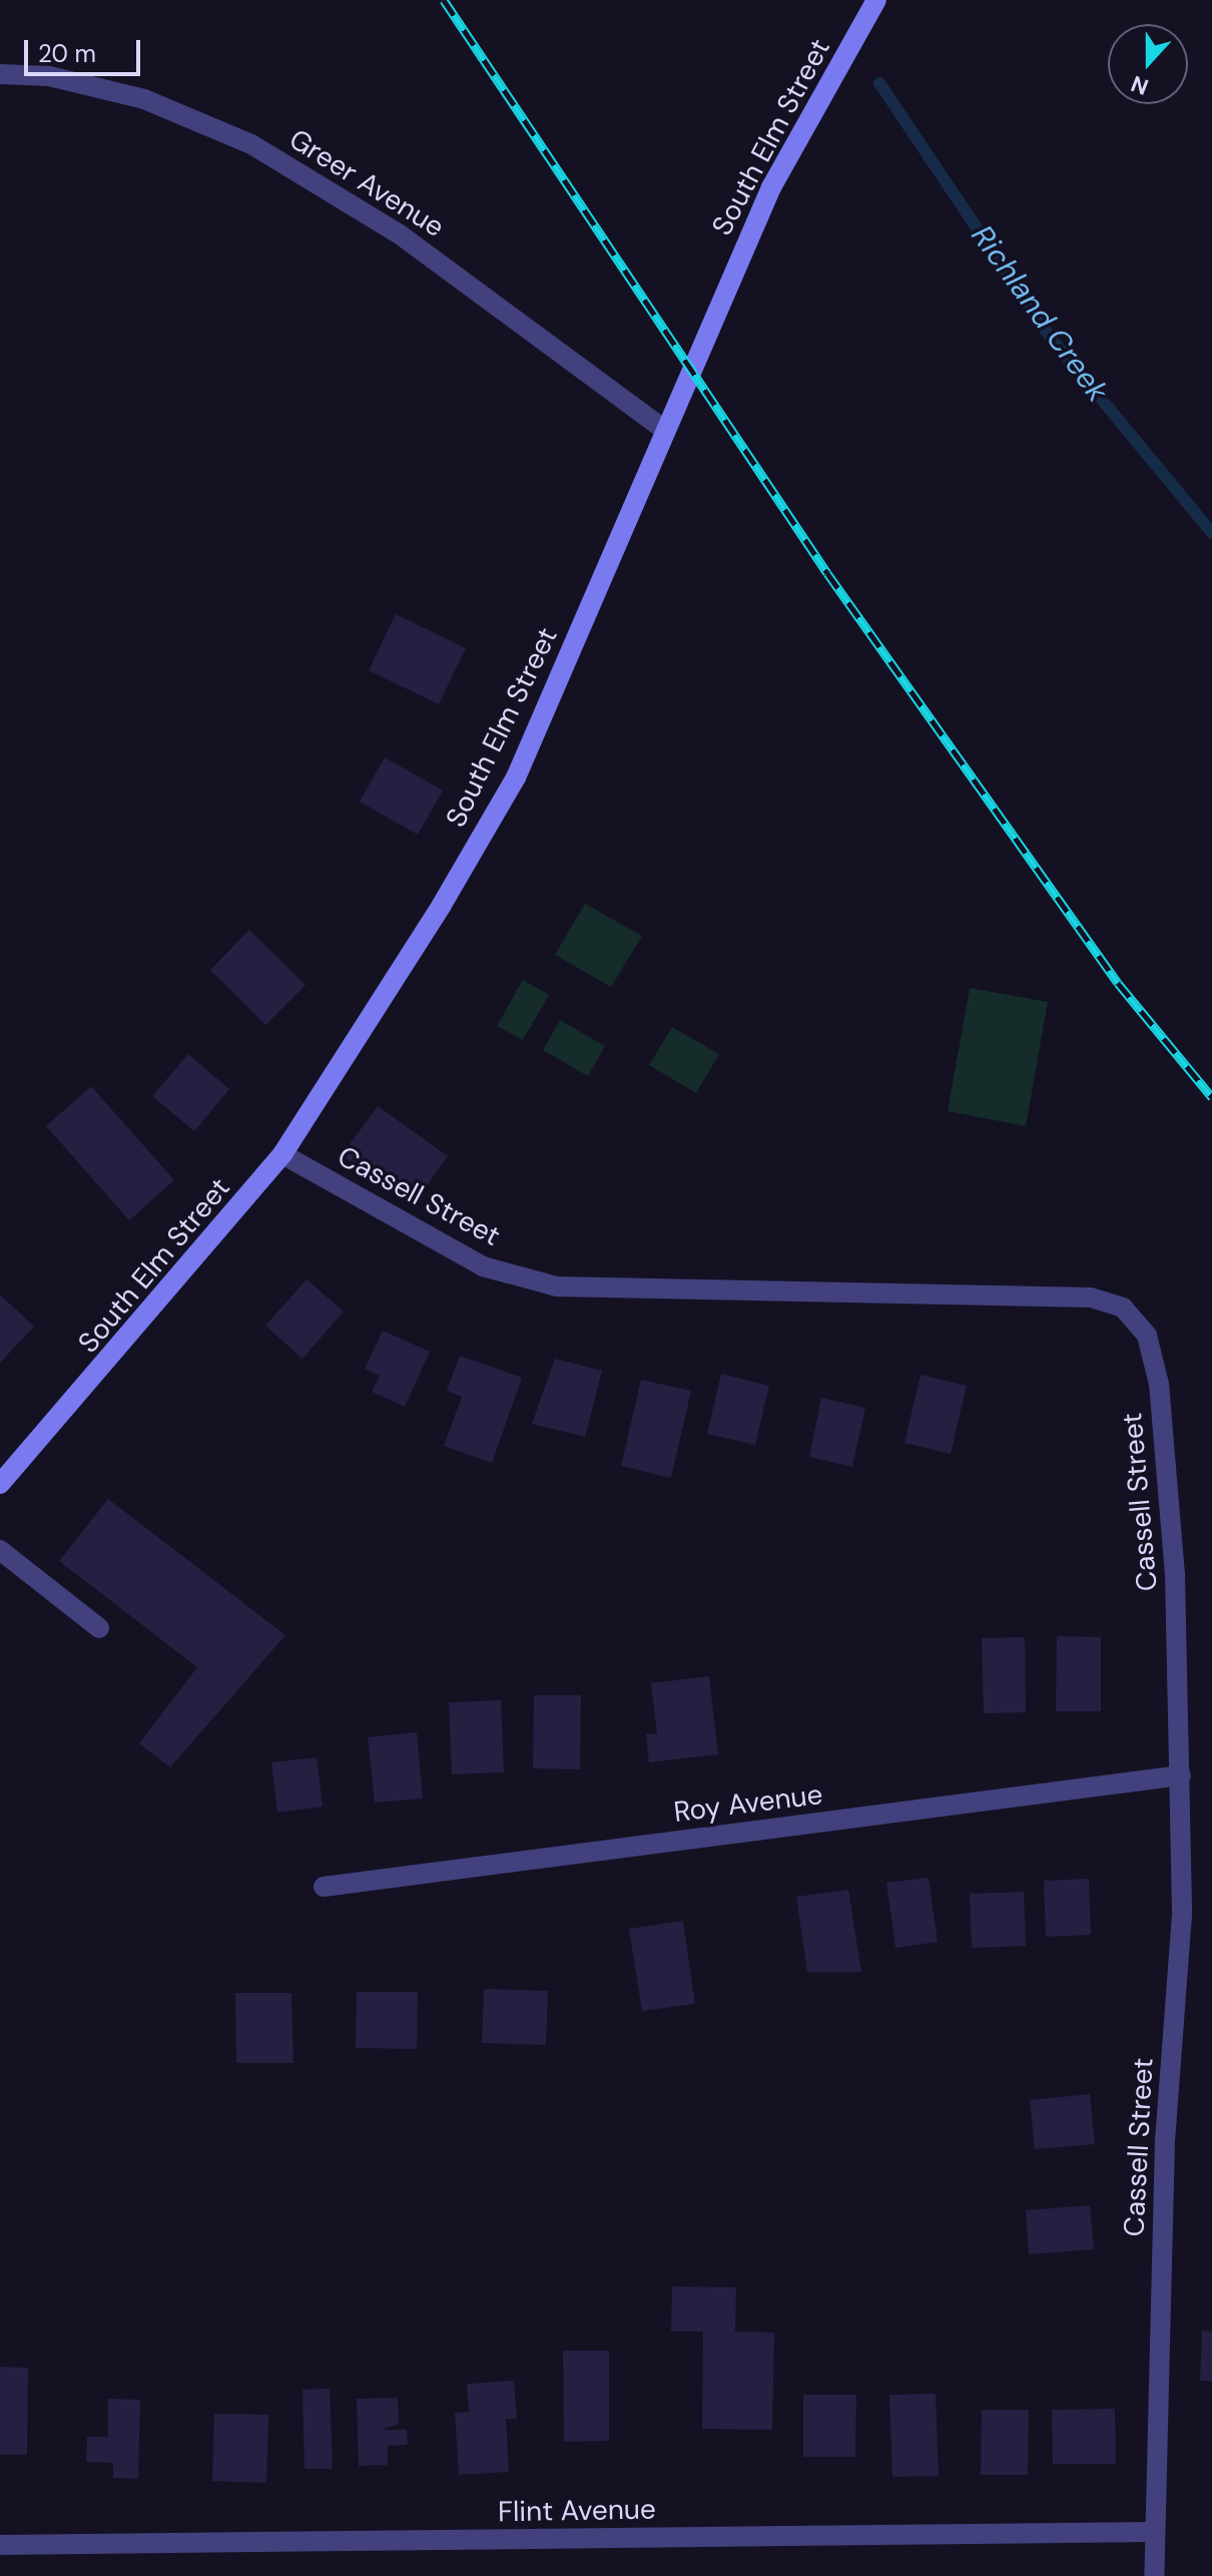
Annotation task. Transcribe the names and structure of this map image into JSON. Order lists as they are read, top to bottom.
{
  "streets": {
    "street": [
      "South Elm Street",
      "Greer Avenue",
      "Cassell Street",
      "Roy Avenue",
      "Flint Avenue"
    ]
  },
  "crossings": [
    ["South Elm Street", "Greer Avenue"],
    ["South Elm Street", "Cassell Street"],
    ["Cassell Street", "Roy Avenue"],
    ["Cassell Street", "Flint Avenue"]
  ],
  "water": ["Richland Creek"],
  "scale_bar": "20 m",
  "north": "bottom"
}
